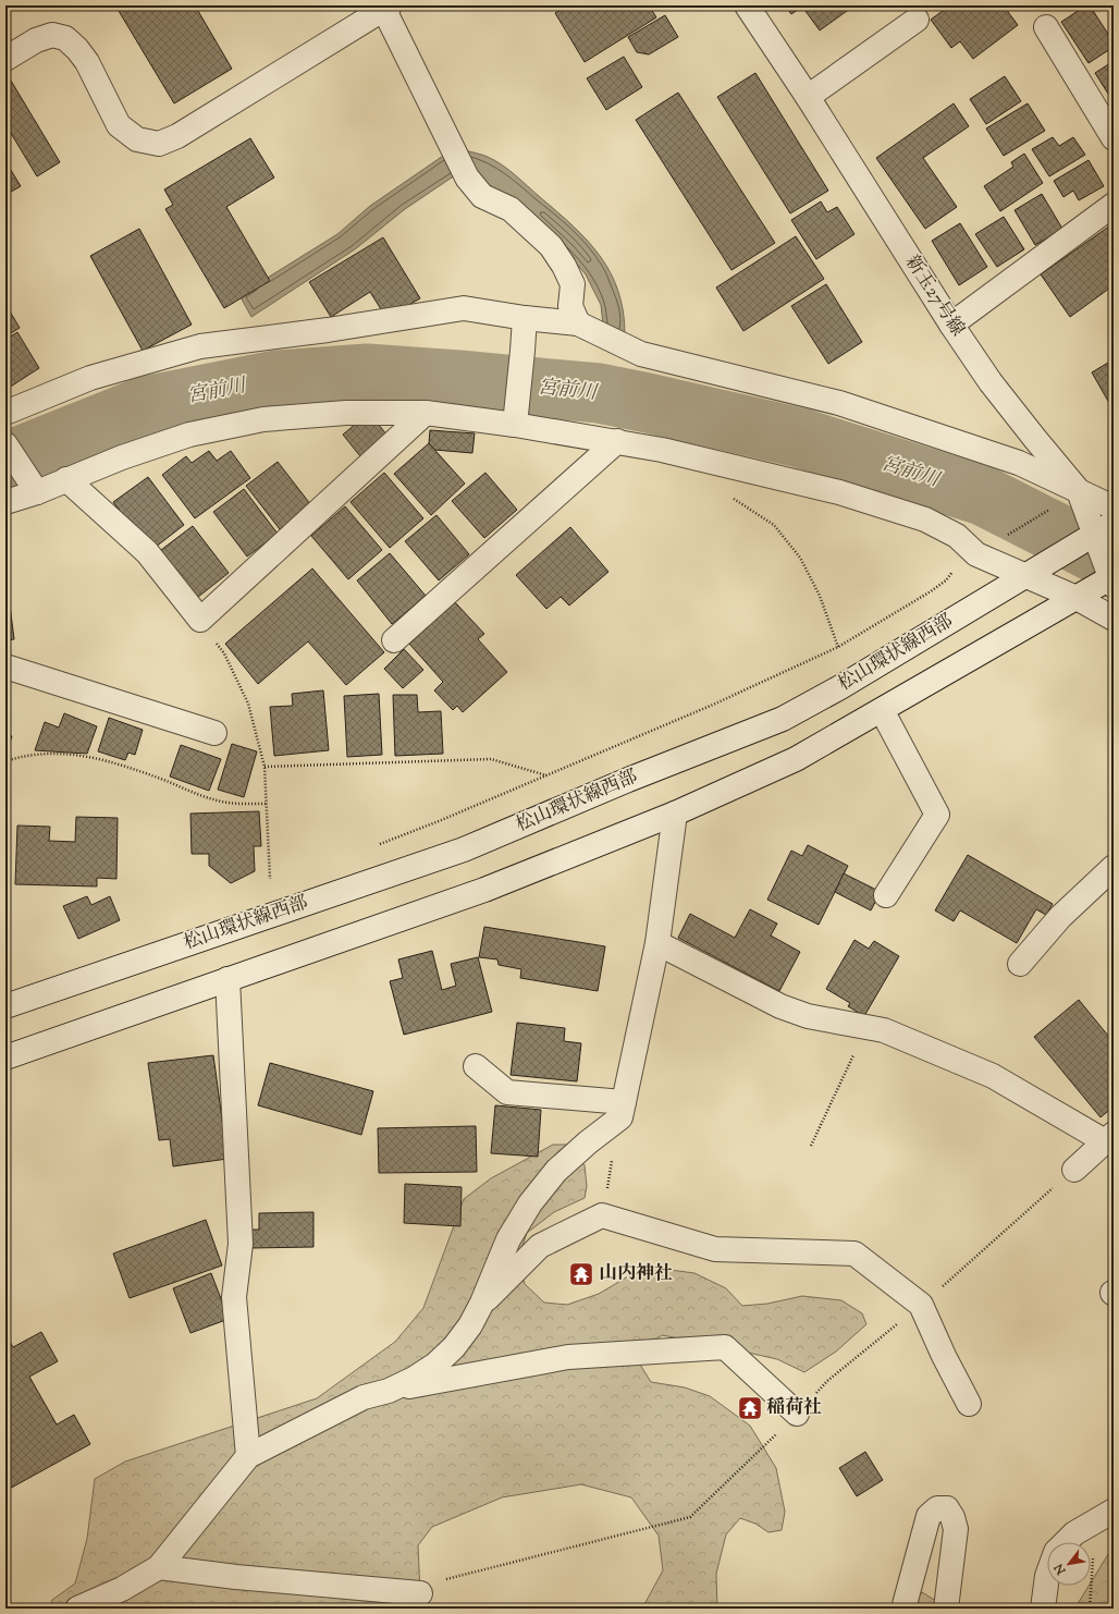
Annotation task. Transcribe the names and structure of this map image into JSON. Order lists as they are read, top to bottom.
{
  "streets": {
    "street": ["新玉27号線", "松山環状線西部"]
  },
  "water": ["宮前川"],
  "places": {
    "temple": ["山内神社", "稲荷社"]
  },
  "north": "bottom left"
}
